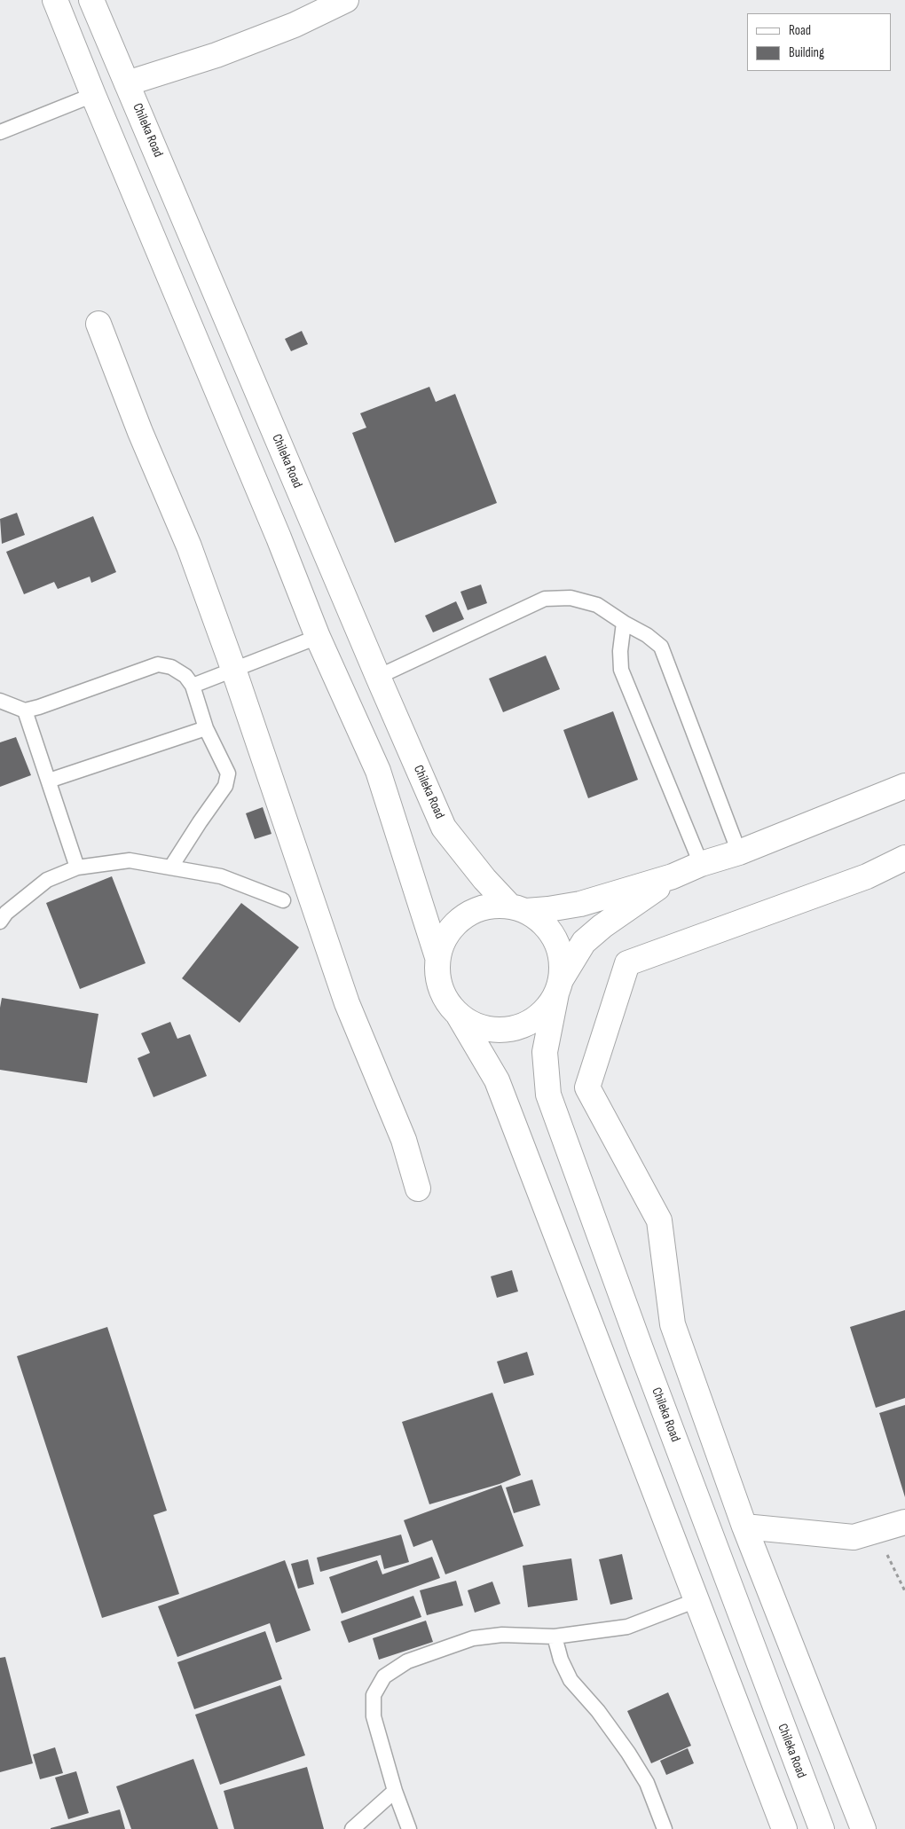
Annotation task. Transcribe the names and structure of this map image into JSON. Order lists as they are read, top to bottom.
{
  "streets": {
    "main road": ["Chileka Road"]
  },
  "legend": ["Road", "Building"]
}
